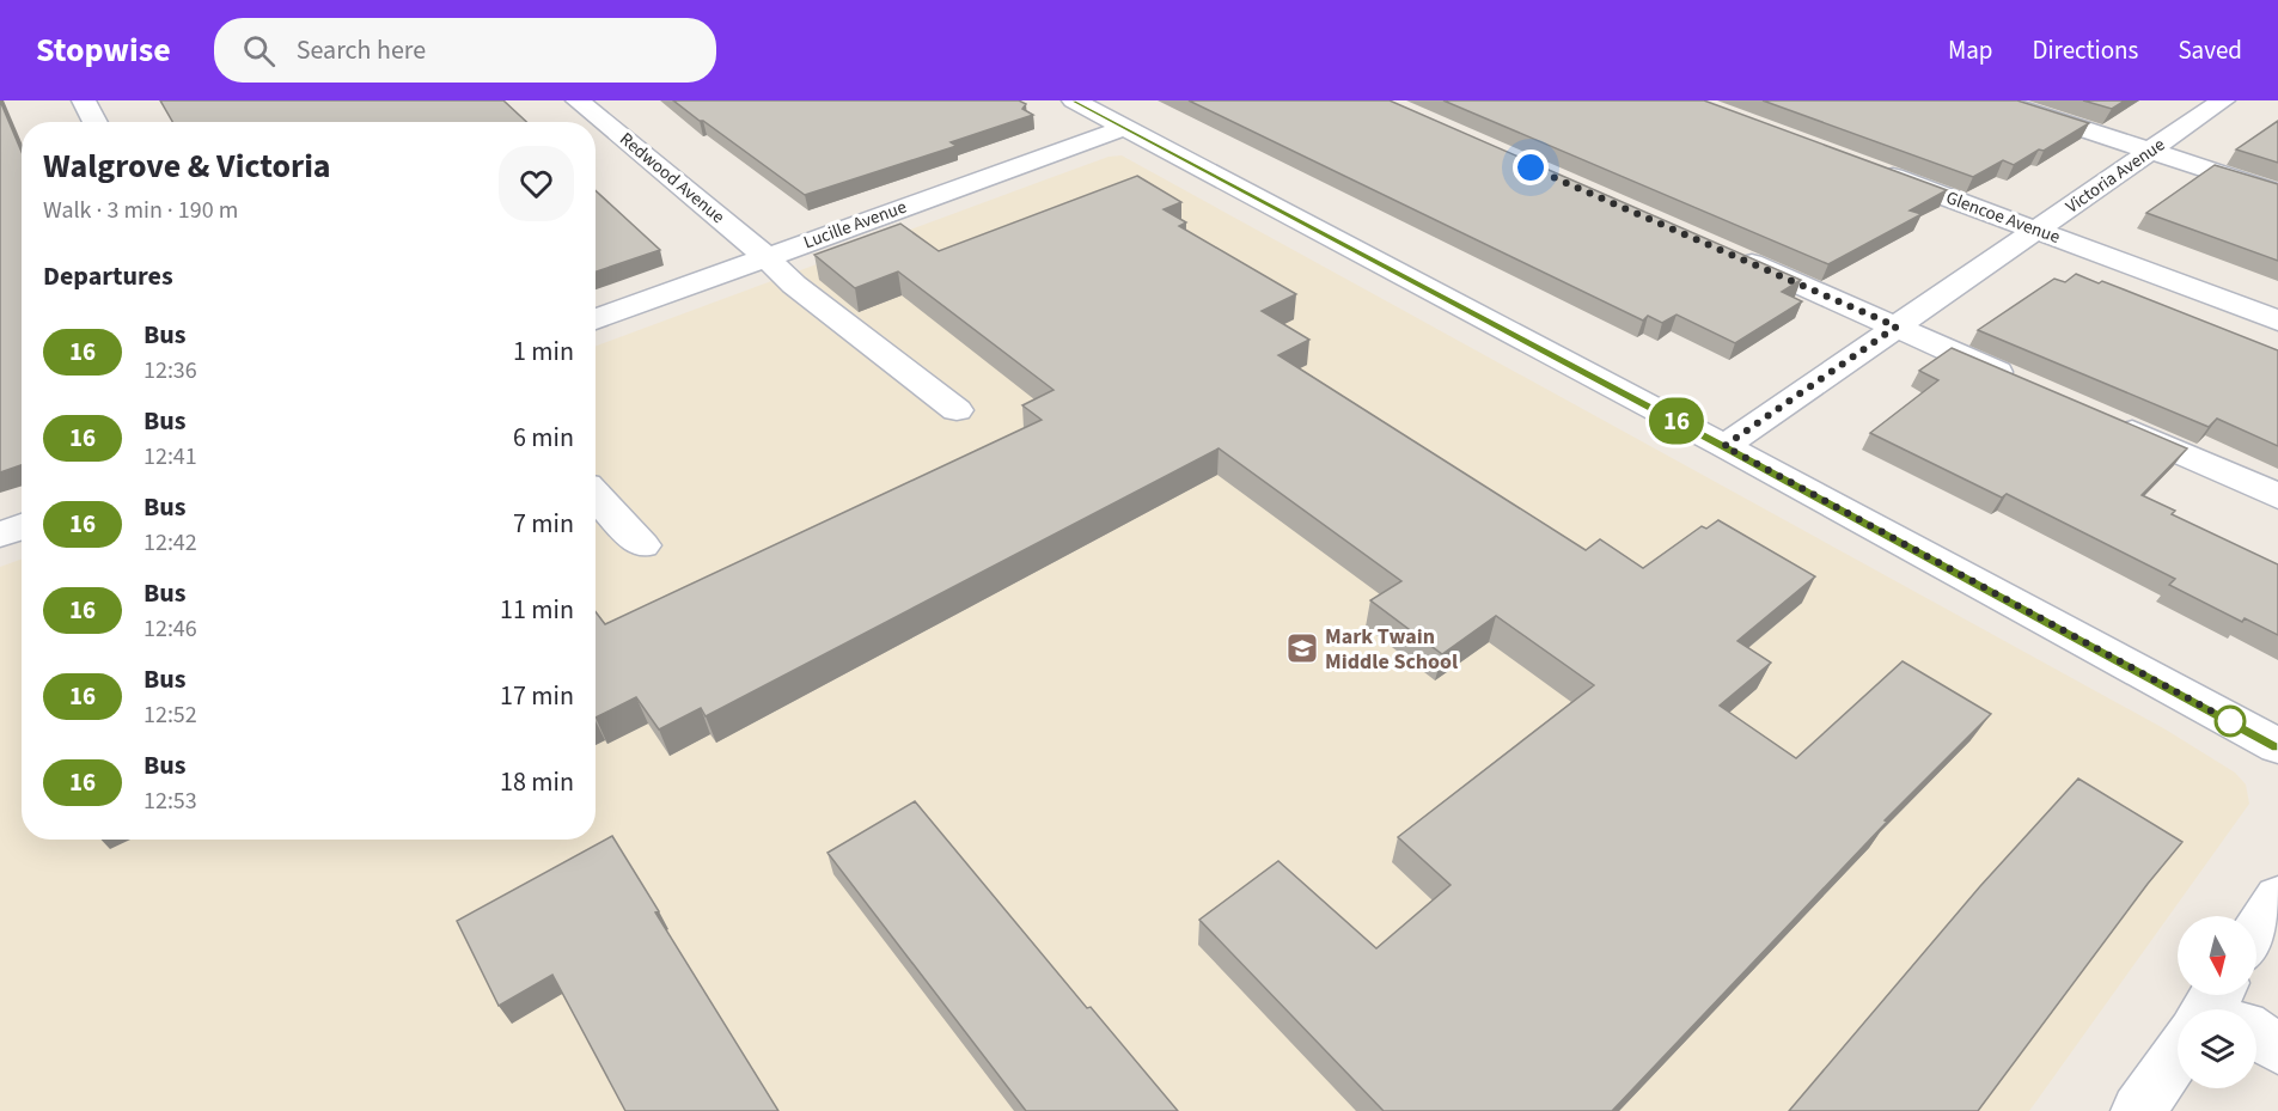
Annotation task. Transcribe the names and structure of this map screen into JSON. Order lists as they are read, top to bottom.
{
  "streets": {
    "street": [
      "Victoria Avenue",
      "Redwood Avenue",
      "Glencoe Avenue",
      "Lucille Avenue"
    ]
  },
  "crossings": [
    ["Victoria Avenue", "Glencoe Avenue"],
    ["Redwood Avenue", "Lucille Avenue"]
  ],
  "places": {
    "school or university": ["Mark Twain Middle School"]
  },
  "lines": ["bus line 16"],
  "north": "bottom",
  "page": {
    "header": "Stopwise",
    "search": "Search here",
    "nav": ["Map", "Directions", "Saved"],
    "on_map": "16",
    "heading": [
      ["Walgrove & Victoria", "Walk · 3 min · 190 m"],
      "Departures"
    ],
    "list": [
      {
        "mark": "16",
        "name": "Bus",
        "note": "12:36",
        "value": "1 min"
      },
      {
        "mark": "16",
        "name": "Bus",
        "note": "12:41",
        "value": "6 min"
      },
      {
        "mark": "16",
        "name": "Bus",
        "note": "12:42",
        "value": "7 min"
      },
      {
        "mark": "16",
        "name": "Bus",
        "note": "12:46",
        "value": "11 min"
      },
      {
        "mark": "16",
        "name": "Bus",
        "note": "12:52",
        "value": "17 min"
      },
      {
        "mark": "16",
        "name": "Bus",
        "note": "12:53",
        "value": "18 min"
      }
    ]
  }
}
